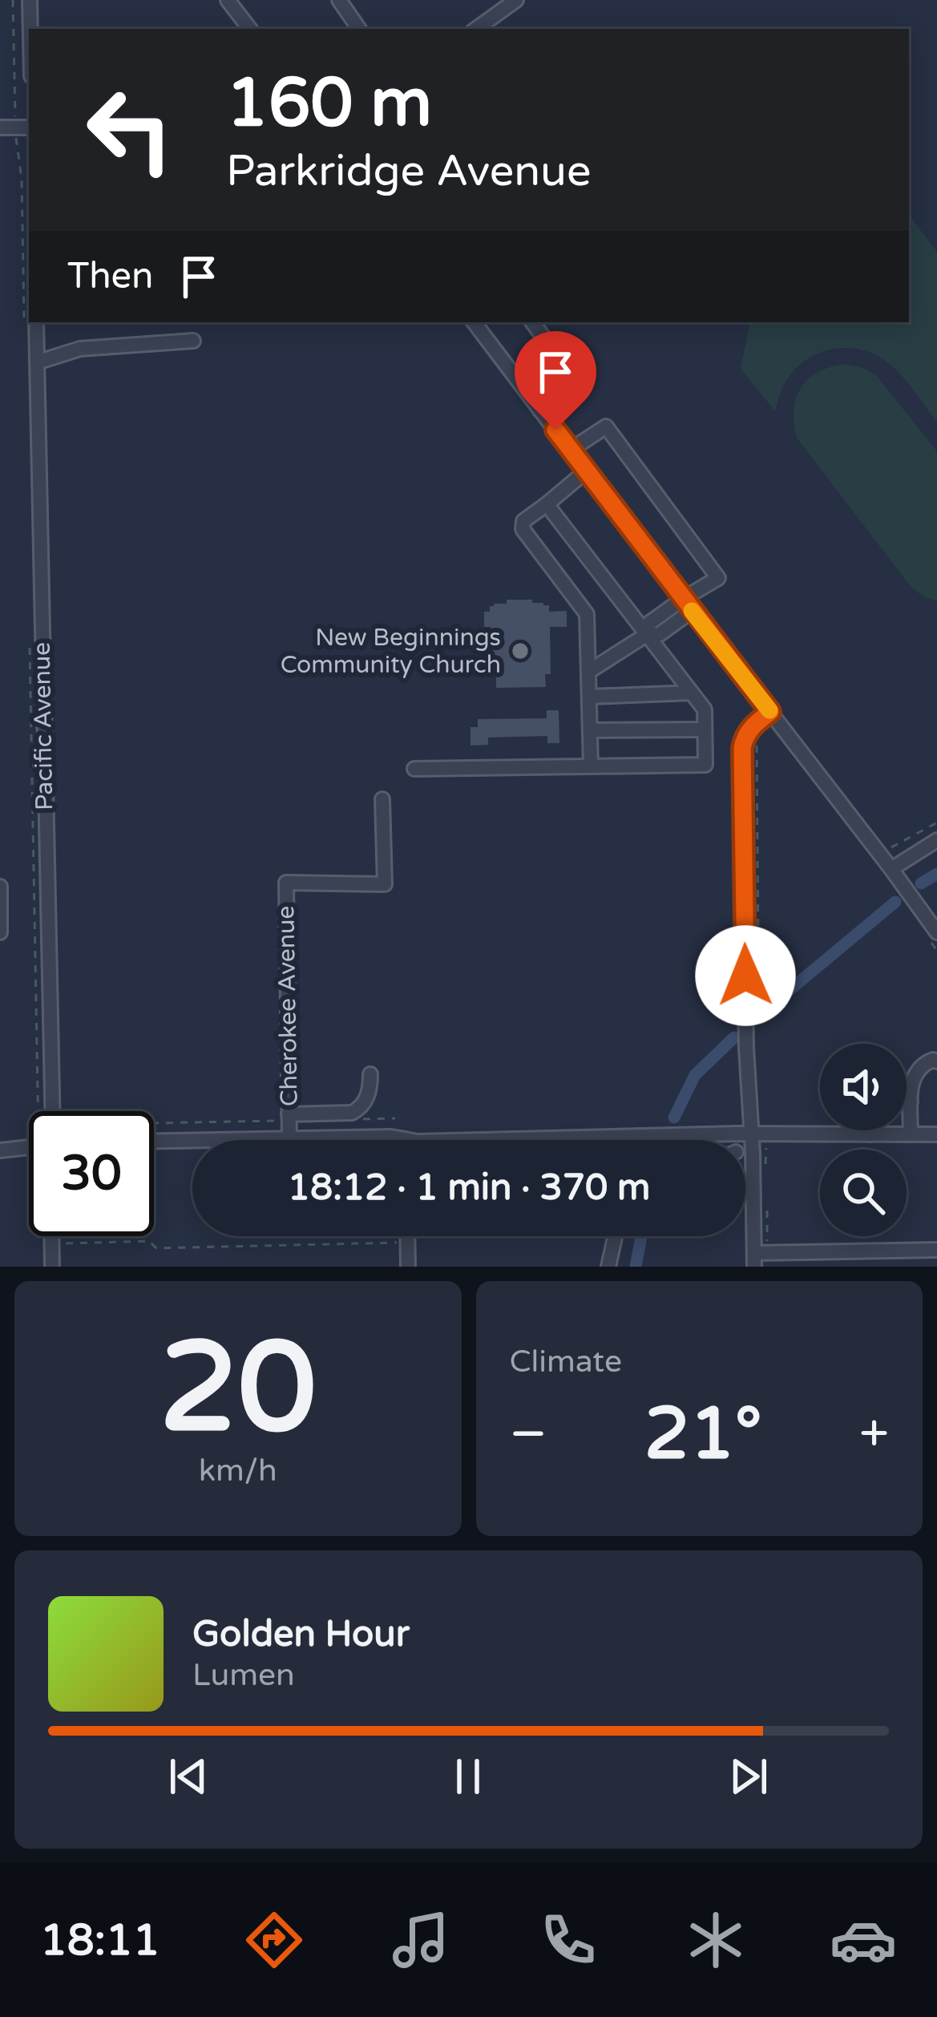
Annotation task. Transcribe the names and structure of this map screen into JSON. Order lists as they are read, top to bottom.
{
  "streets": {
    "street": ["Pacific Avenue", "Cherokee Avenue"]
  },
  "places": ["New Beginnings Community Church"],
  "page": {
    "turn": ["160 m", "Parkridge Avenue"],
    "then": "Then",
    "limit": "30",
    "trip": "18:12 · 1 min · 370 m",
    "tile": [
      ["20", "km/h"],
      "Climate"
    ],
    "heat": ["−", "21°", "+"],
    "song": ["Golden Hour", "Lumen"],
    "tabs": "18:11"
  }
}
